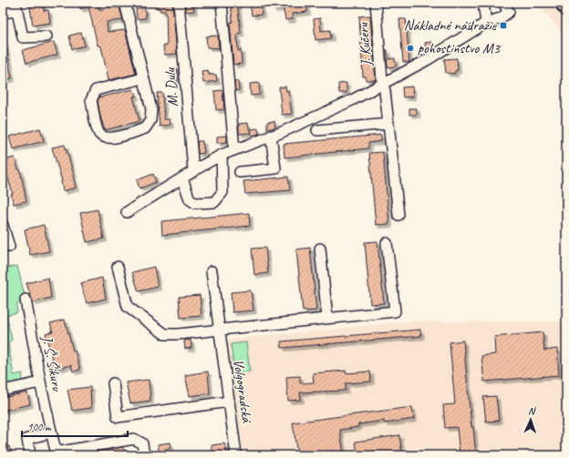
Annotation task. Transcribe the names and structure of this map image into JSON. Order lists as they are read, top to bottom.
{
  "streets": {
    "street": [
      "J. Kučeru",
      "M. Dulu",
      "J. Š. Šikuru",
      "Volgogradská"
    ]
  },
  "places": {
    "transit": ["Nákladné nádražie"],
    "other": ["pohostinstvo M3"]
  },
  "scale_bar": "100 m",
  "north": "top"
}
